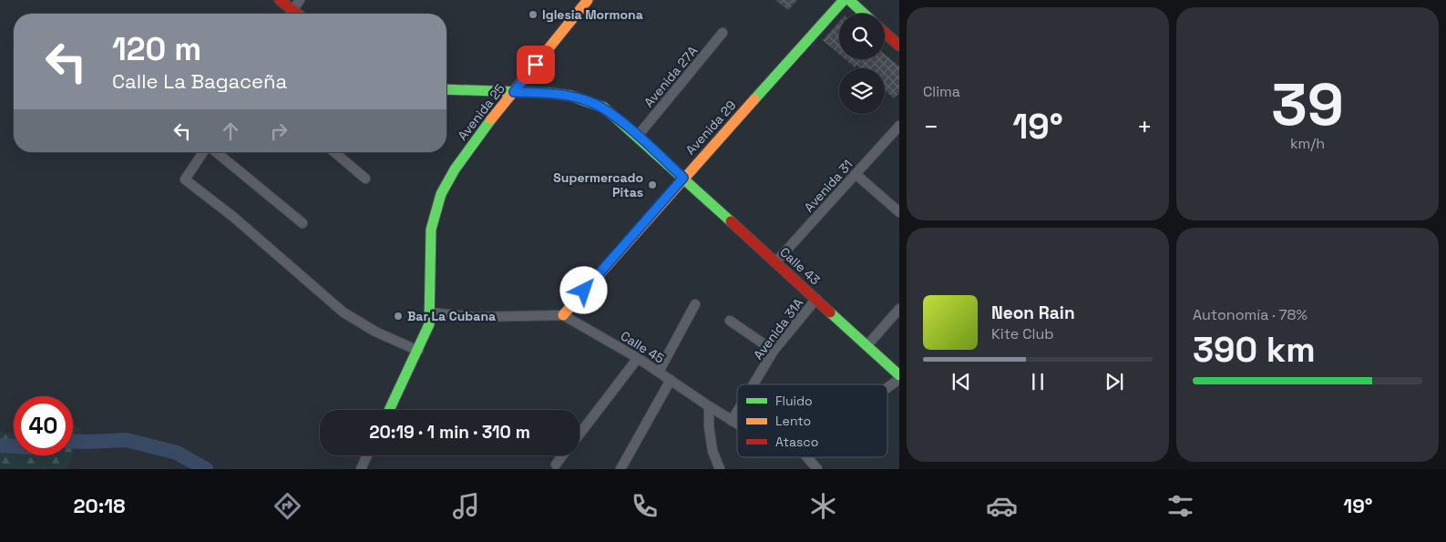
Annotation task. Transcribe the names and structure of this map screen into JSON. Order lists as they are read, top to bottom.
{
  "streets": {
    "street": [
      "Avenida 27A",
      "Avenida 25",
      "Avenida 29",
      "Avenida 31",
      "Calle 43",
      "Avenida 31A",
      "Calle 45"
    ]
  },
  "crossings": [
    ["Avenida 27A", "Calle 43"],
    ["Avenida 25", "Calle 43"],
    ["Avenida 29", "Calle 43"],
    ["Avenida 29", "Calle 45"],
    ["Avenida 31", "Calle 43"],
    ["Calle 43", "Avenida 31A"],
    ["Avenida 31A", "Calle 45"]
  ],
  "places": ["Iglesia Mormona", "Supermercado Pitas", "Bar La Cubana"],
  "legend": ["Fluido", "Lento", "Atasco"],
  "page": {
    "tile": [
      "Clima",
      ["39", "km/h"],
      ["Autonomía · 78%", "390 km"]
    ],
    "turn": ["120 m", "Calle La Bagaceña"],
    "heat": ["−", "19°", "+"],
    "song": ["Neon Rain", "Kite Club"],
    "limit": "40",
    "trip": "20:19 · 1 min · 310 m",
    "tabs": ["20:18", "19°"]
  }
}
